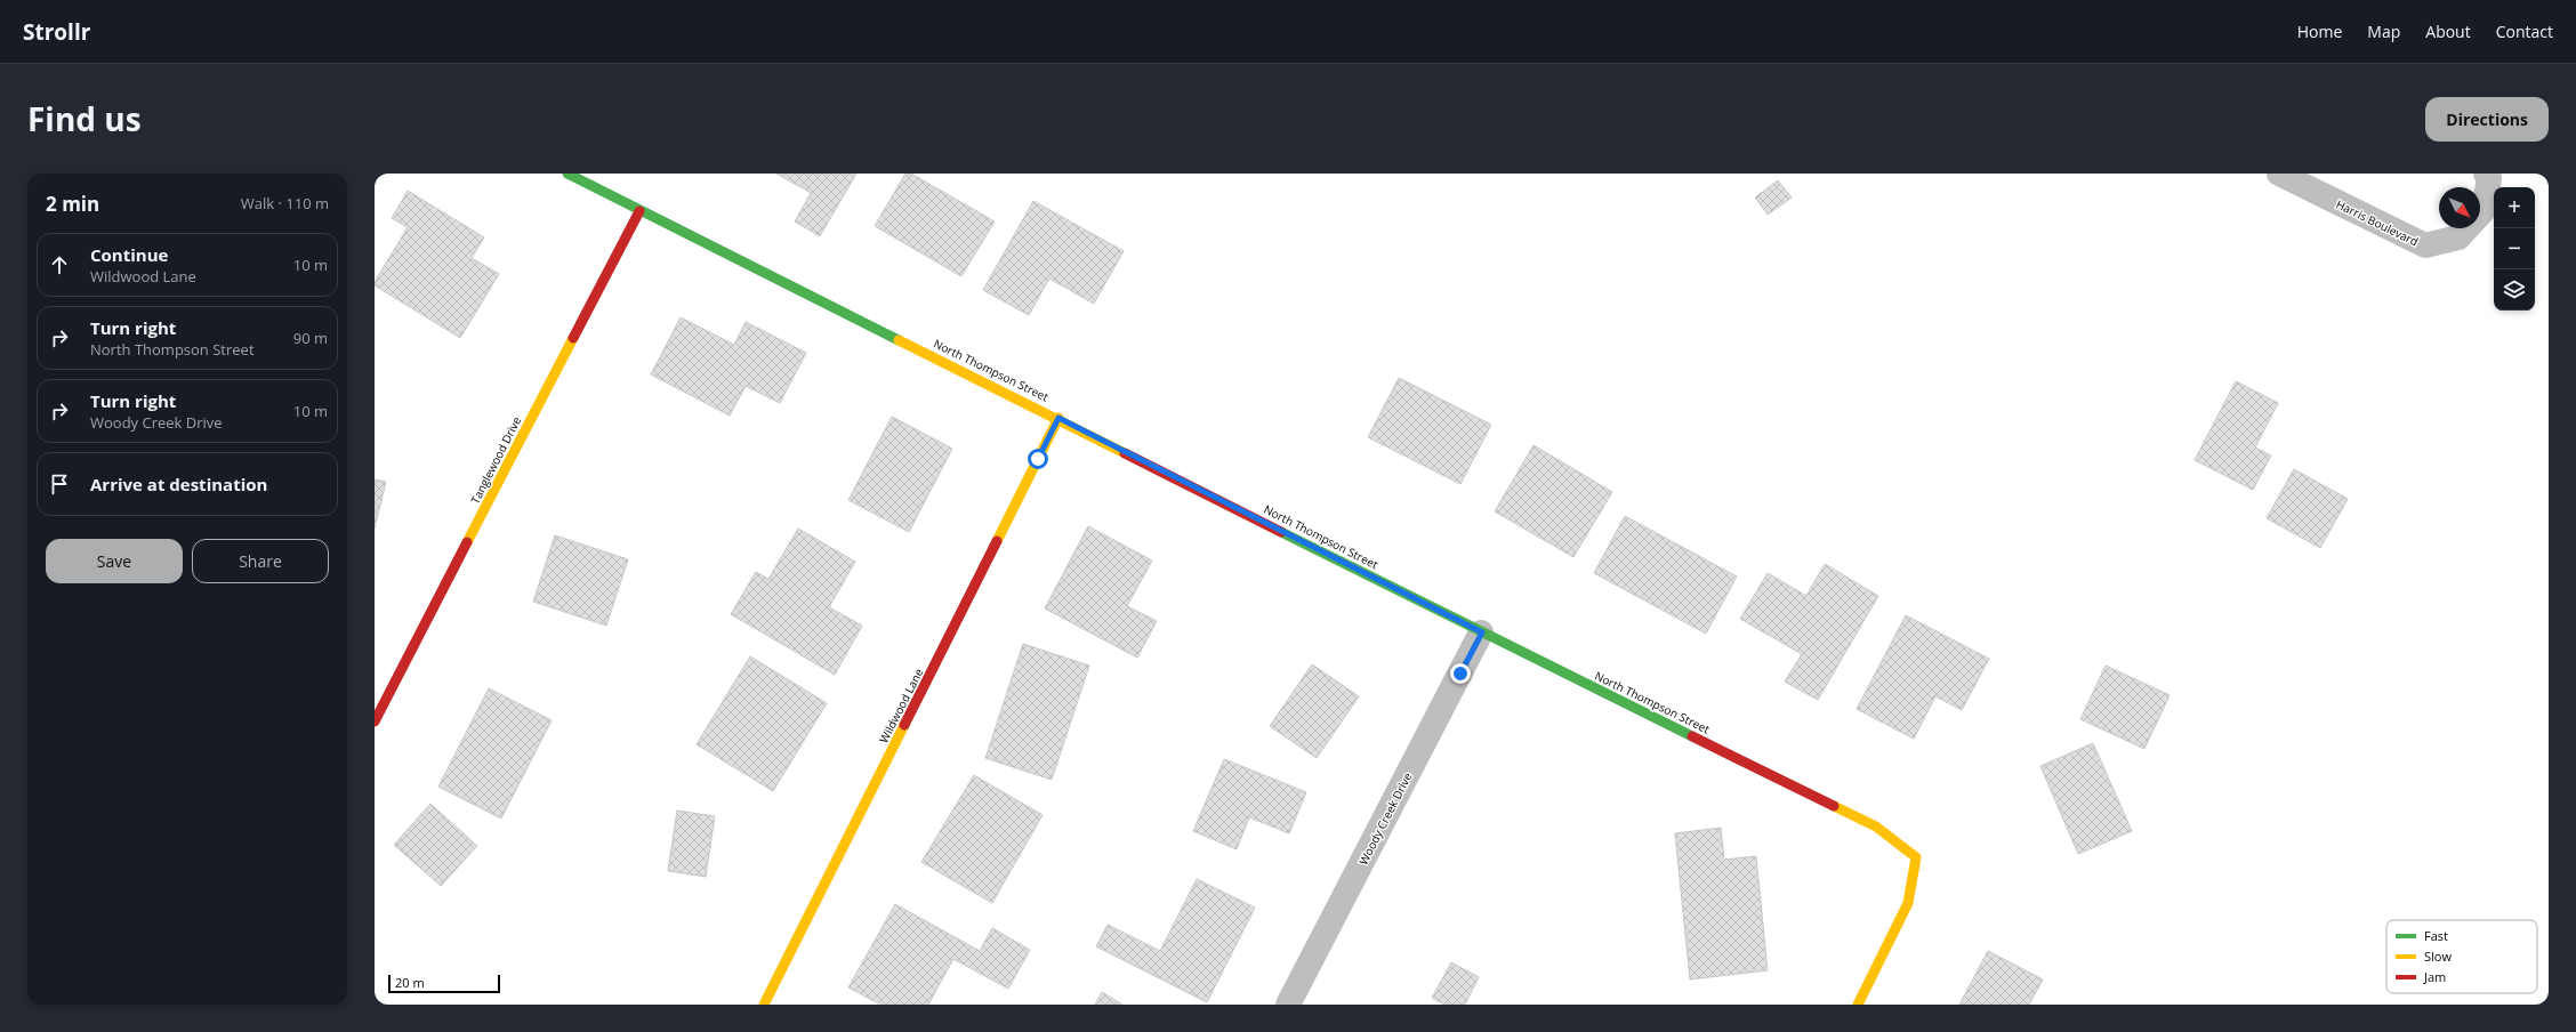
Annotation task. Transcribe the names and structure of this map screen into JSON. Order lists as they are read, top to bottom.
{
  "streets": {
    "street": [
      "Harris Boulevard",
      "North Thompson Street",
      "Tanglewood Drive",
      "Wildwood Lane",
      "Woody Creek Drive"
    ]
  },
  "crossings": [
    ["North Thompson Street", "Tanglewood Drive"],
    ["North Thompson Street", "Wildwood Lane"],
    ["North Thompson Street", "Woody Creek Drive"]
  ],
  "legend": ["Fast", "Slow", "Jam"],
  "scale_bar": "20 m",
  "north": "bottom right",
  "page": {
    "header": "Strollr",
    "nav": [
      "Home",
      "Map",
      "About",
      "Contact"
    ],
    "title": "Find us",
    "buttons": [
      "Directions",
      ["Save", "Share"]
    ],
    "heading": ["2 min", "Walk · 110 m"],
    "map_buttons": ["+", "−"],
    "list": [
      ["Continue", "Wildwood Lane", "10 m"],
      ["Turn right", "North Thompson Street", "90 m"],
      ["Turn right", "Woody Creek Drive", "10 m"],
      "Arrive at destination"
    ],
    "scale": "20 m"
  }
}
